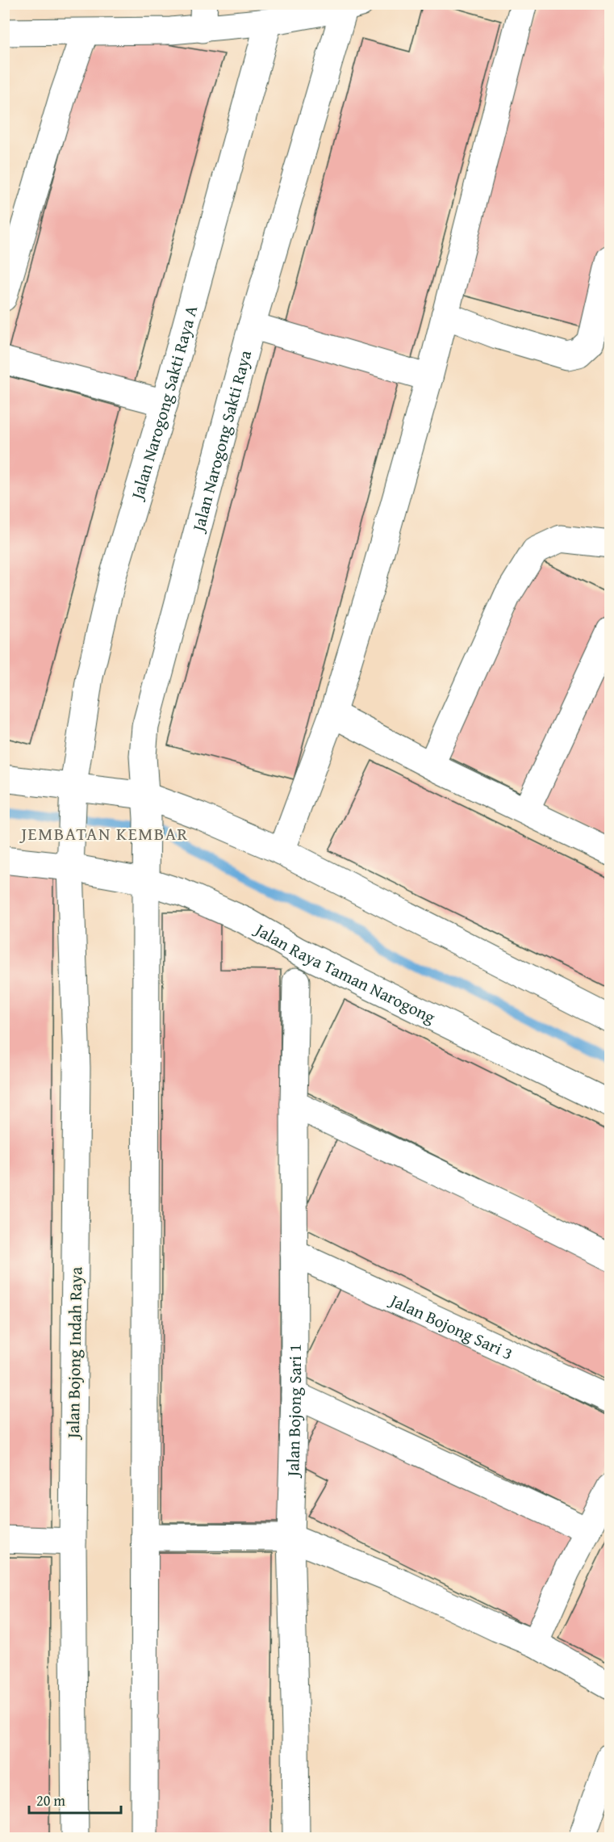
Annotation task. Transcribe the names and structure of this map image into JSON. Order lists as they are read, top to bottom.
{
  "streets": {
    "street": [
      "Jalan Narogong Sakti Raya A",
      "Jalan Narogong Sakti Raya",
      "Jalan Raya Taman Narogong",
      "Jalan Bojong Sari 3",
      "Jalan Bojong Indah Raya",
      "Jalan Bojong Sari 1"
    ]
  },
  "crossings": [
    ["Jalan Narogong Sakti Raya A", "Jalan Raya Taman Narogong"],
    ["Jalan Narogong Sakti Raya A", "Jalan Bojong Indah Raya"],
    ["Jalan Narogong Sakti Raya", "Jalan Raya Taman Narogong"],
    ["Jalan Raya Taman Narogong", "Jalan Bojong Indah Raya"],
    ["Jalan Bojong Sari 3", "Jalan Bojong Sari 1"]
  ],
  "districts": ["JEMBATAN KEMBAR"],
  "scale_bar": "20 m"
}
